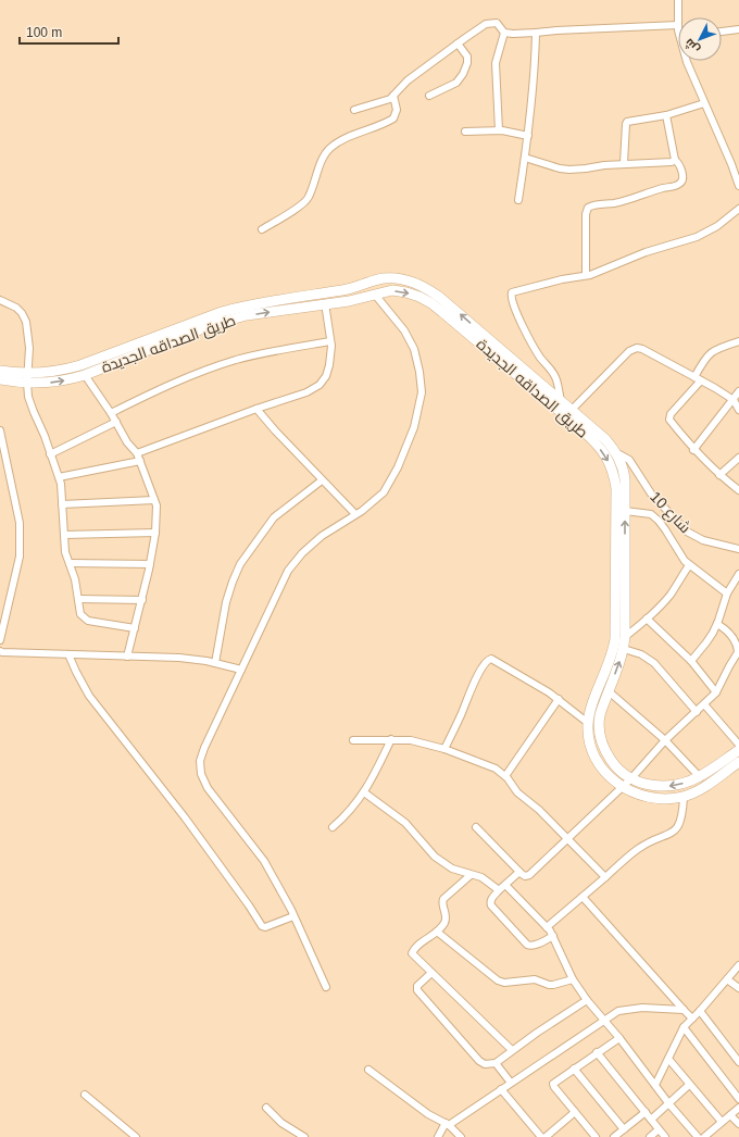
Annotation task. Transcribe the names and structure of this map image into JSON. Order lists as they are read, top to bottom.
{
  "streets": {
    "street": ["طريق الصداقه الجديدة", "شارع 10"]
  },
  "crossings": [
    ["طريق الصداقه الجديدة", "شارع 10"]
  ],
  "scale_bar": "100 m",
  "north": "bottom left"
}
